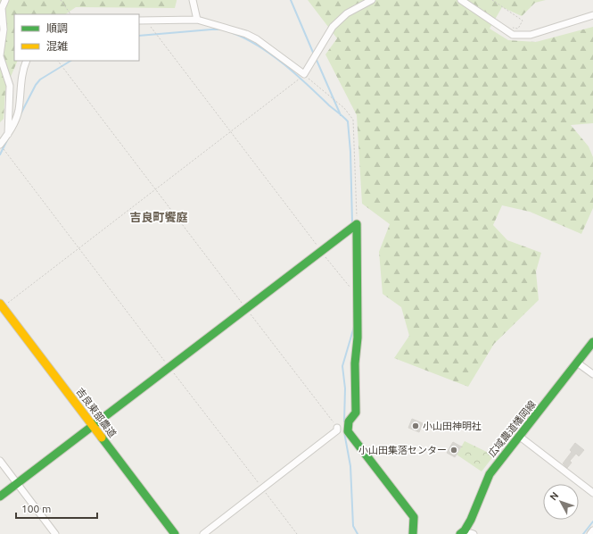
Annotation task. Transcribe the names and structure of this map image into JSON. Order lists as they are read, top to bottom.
{
  "streets": {
    "street": ["吉良東部農道", "広域農道幡岡線"]
  },
  "districts": ["吉良町饗庭"],
  "places": ["小山田神明社", "小山田集落センター"],
  "legend": ["順調", "混雑"],
  "scale_bar": "100 m",
  "north": "top left"
}
